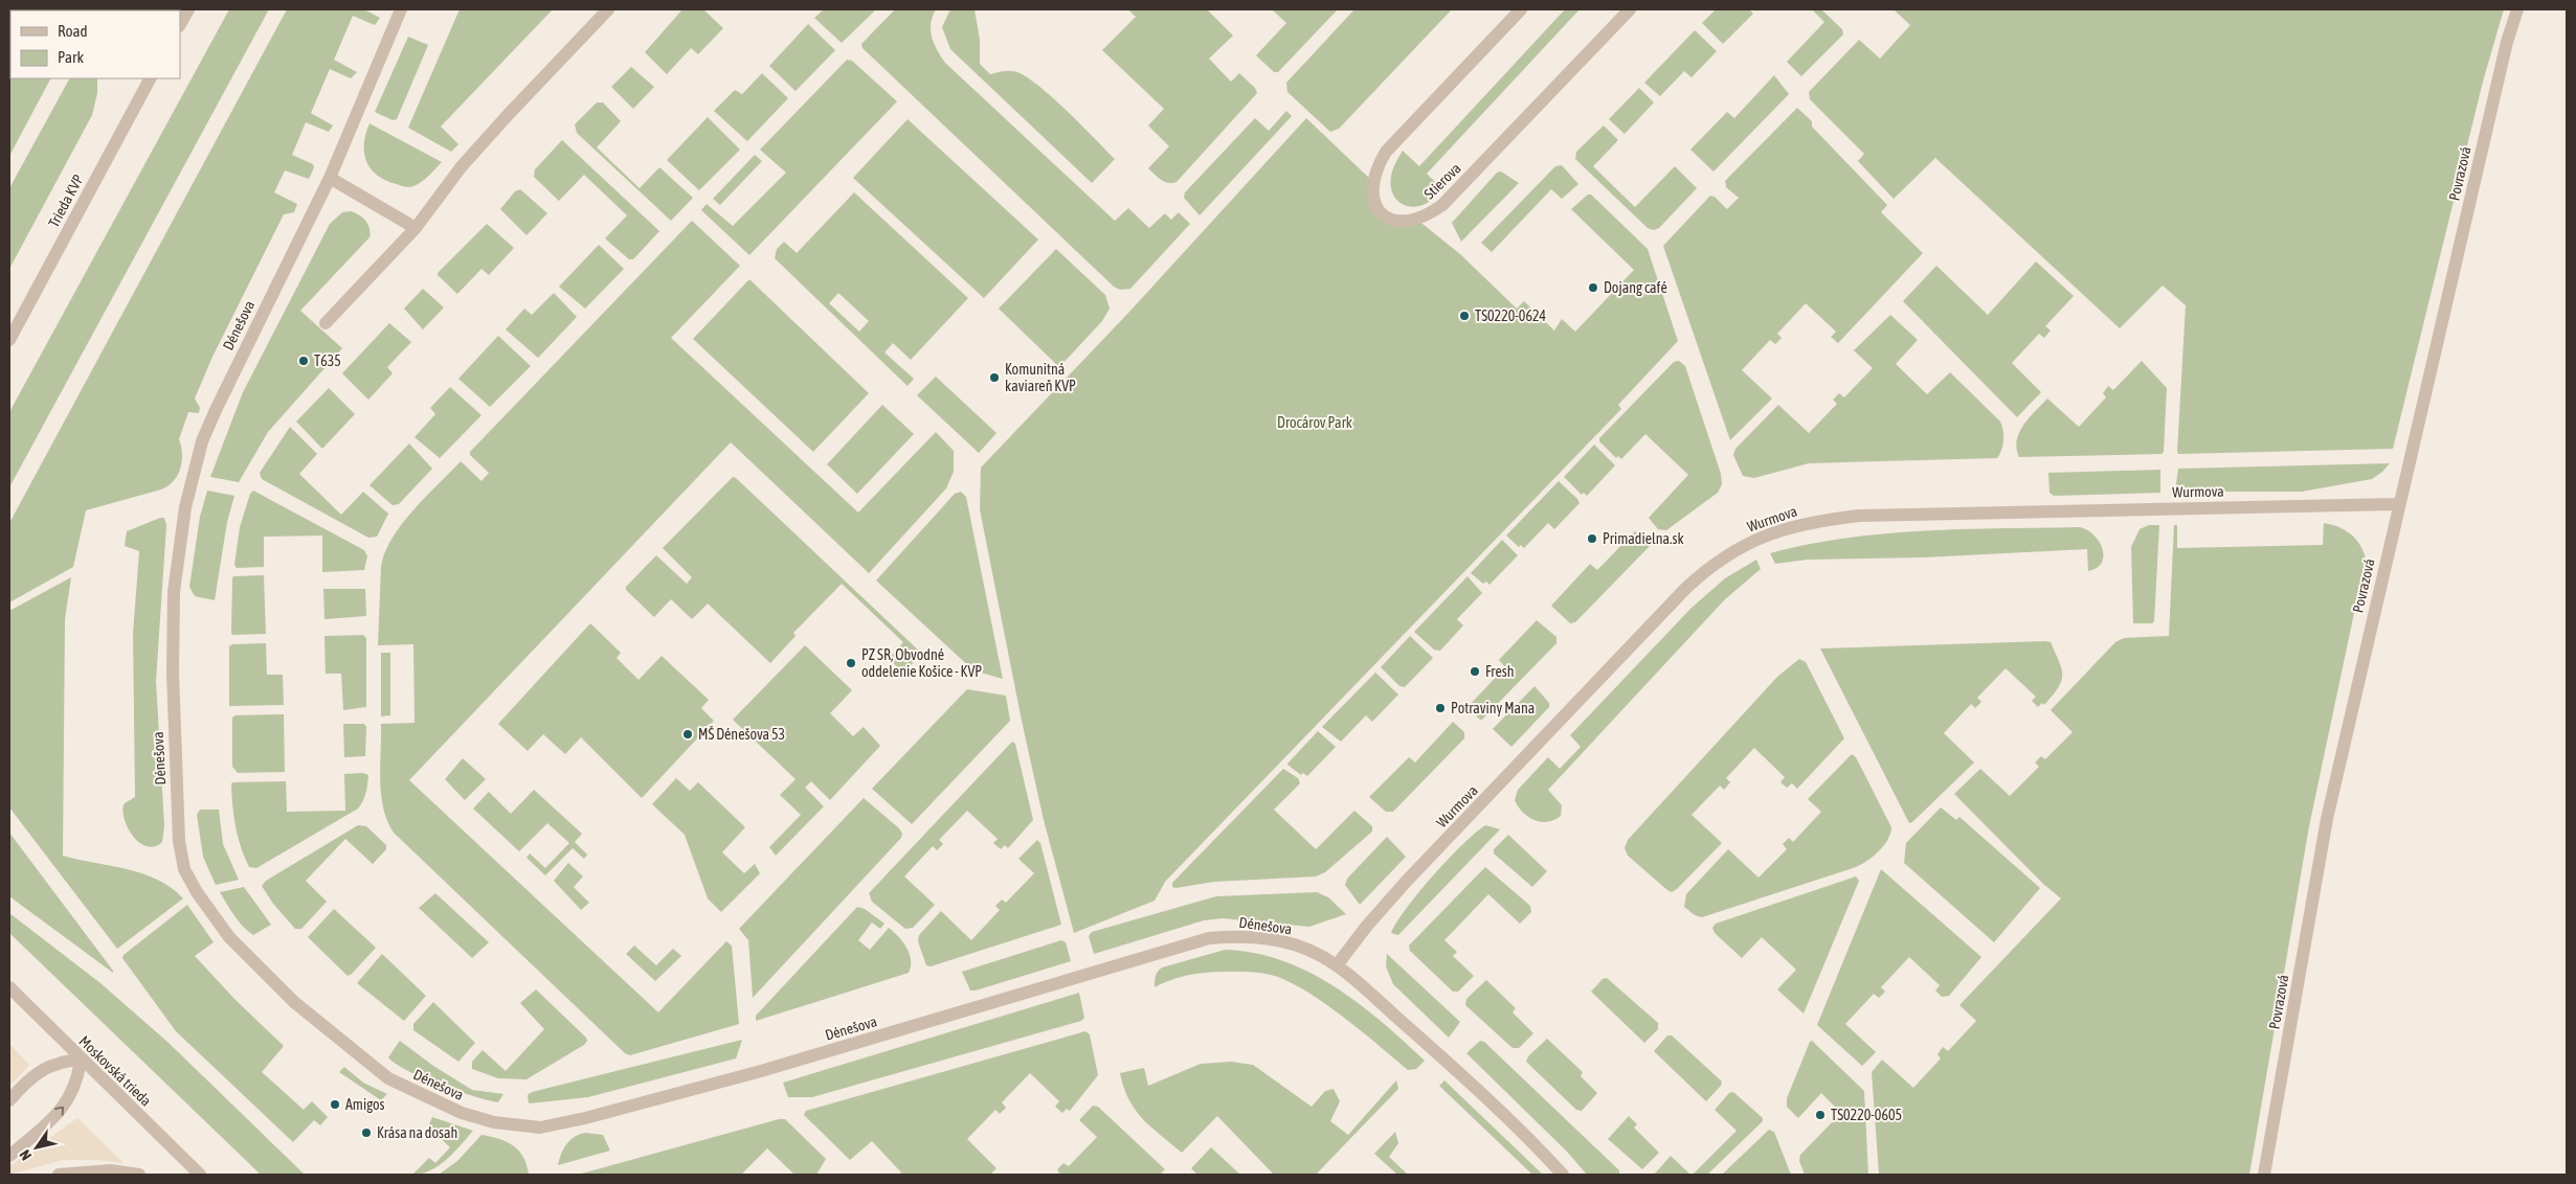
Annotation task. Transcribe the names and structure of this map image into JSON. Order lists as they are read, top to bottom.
{
  "streets": {
    "street": [
      "Povrazová",
      "Stierova",
      "Trieda KVP",
      "Dénešova",
      "Wurmova",
      "Moskovská trieda"
    ]
  },
  "crossings": [
    ["Povrazová", "Wurmova"],
    ["Dénešova", "Wurmova"]
  ],
  "parks": ["Drocárov Park"],
  "places": [
    "Dojang café",
    "TS0220-0624",
    "T635",
    "Komunitná kaviareň KVP",
    "Primadielna.sk",
    "PZ SR, Obvodné oddelenie Košice - KVP",
    "Fresh",
    "Potraviny Mana",
    "MŠ Dénešova 53",
    "Amigos",
    "TS0220-0605",
    "Krása na dosah"
  ],
  "legend": ["Road", "Park"],
  "north": "bottom left"
}
